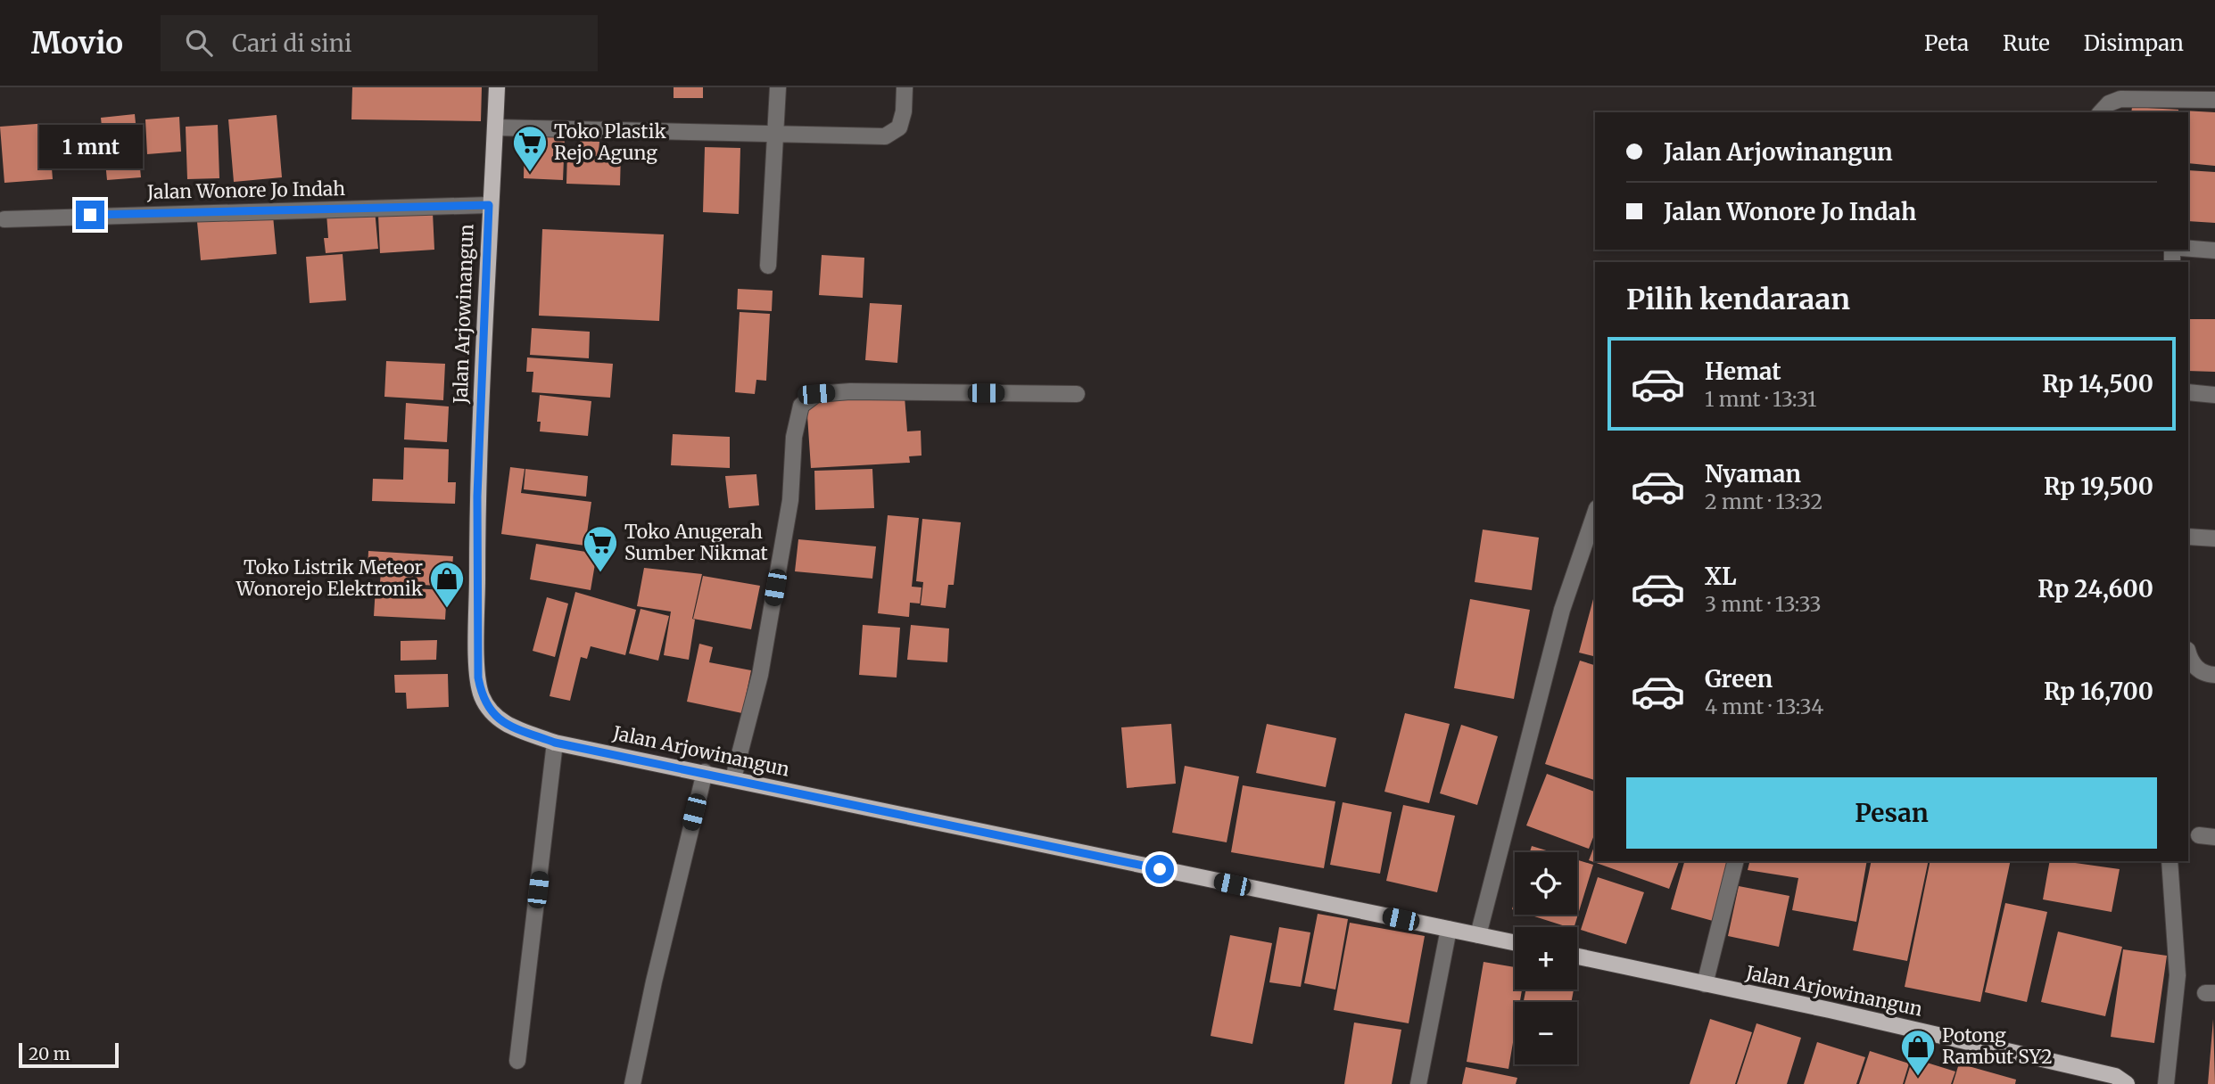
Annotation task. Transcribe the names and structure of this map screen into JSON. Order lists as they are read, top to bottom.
{
  "streets": {
    "main road": ["Jalan Arjowinangun"],
    "street": ["Jalan Wonore Jo Indah"]
  },
  "crossings": [
    ["Jalan Wonore Jo Indah", "Jalan Arjowinangun"]
  ],
  "places": {
    "supermarket": ["Toko Plastik Rejo Agung", "Toko Anugerah Sumber Nikmat"],
    "shop": ["Toko Listrik Meteor Wonorejo Elektronik", "Potong Rambut SY2"]
  },
  "scale_bar": "20 m",
  "page": {
    "header": "Movio",
    "search": "Cari di sini",
    "nav": ["Peta", "Rute", "Disimpan"],
    "banner": ["Jalan Arjowinangun", "Jalan Wonore Jo Indah"],
    "bubble": "1 mnt",
    "heading": "Pilih kendaraan",
    "list": [
      {
        "name": "Hemat",
        "note": "1 mnt · 13:31",
        "value": "Rp 14,500"
      },
      {
        "name": "Nyaman",
        "note": "2 mnt · 13:32",
        "value": "Rp 19,500"
      },
      {
        "name": "XL",
        "note": "3 mnt · 13:33",
        "value": "Rp 24,600"
      },
      {
        "name": "Green",
        "note": "4 mnt · 13:34",
        "value": "Rp 16,700"
      }
    ],
    "buttons": "Pesan",
    "map_buttons": ["+", "−"],
    "scale": "20 m"
  }
}
